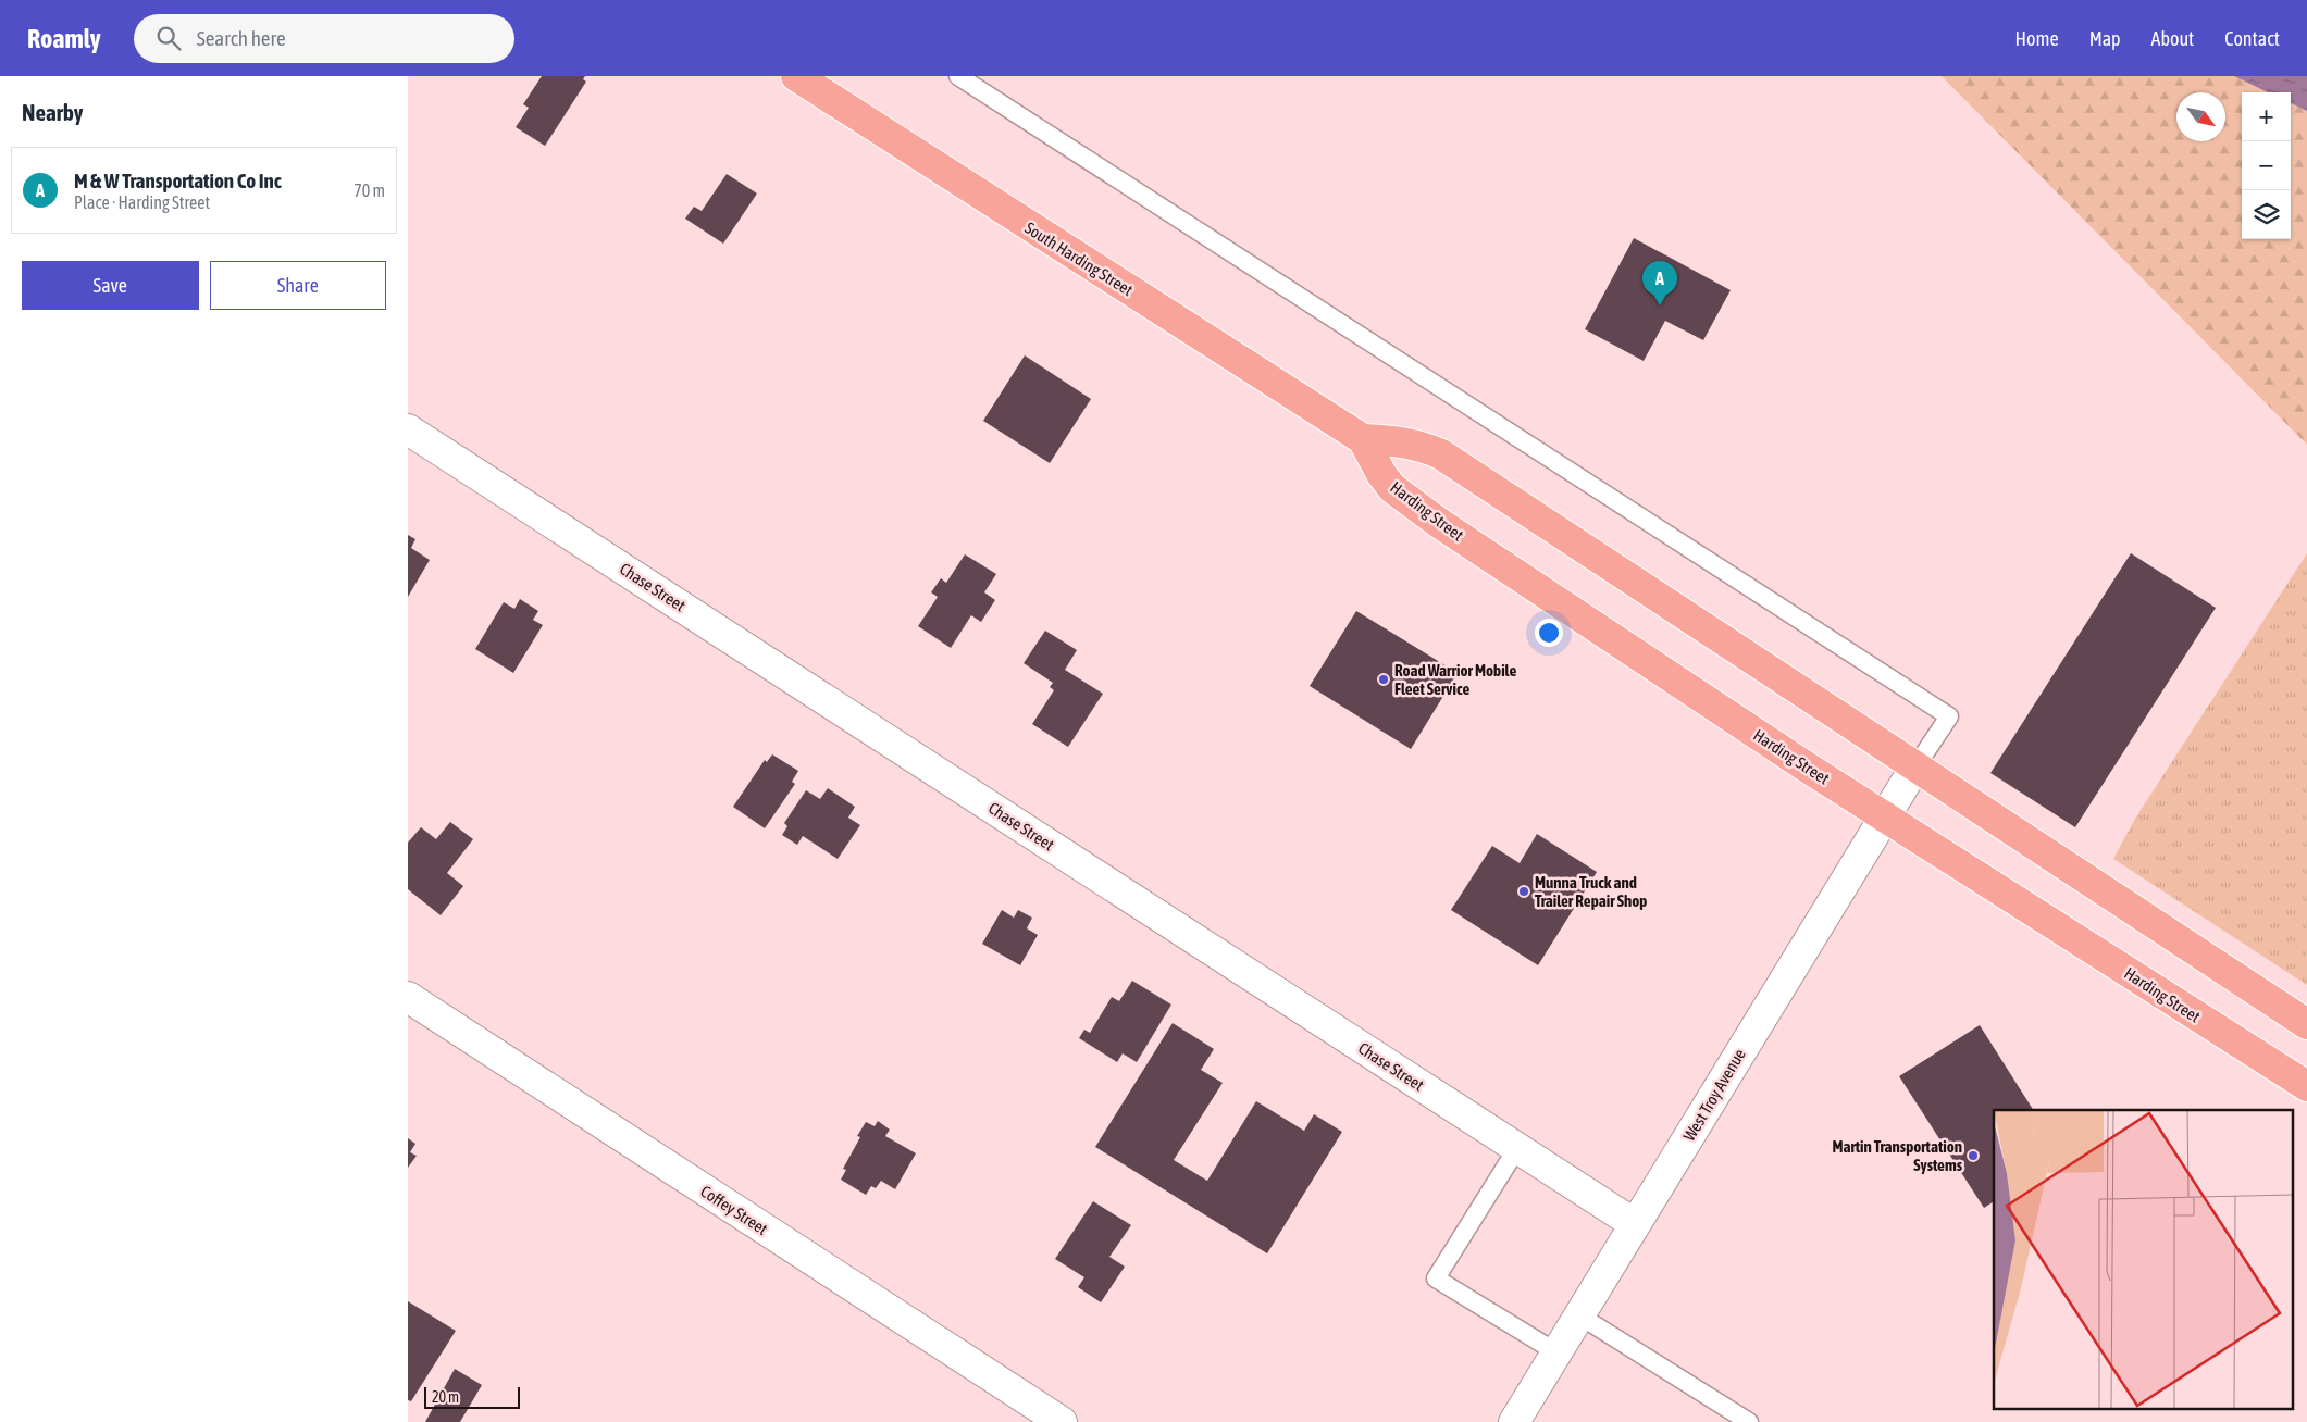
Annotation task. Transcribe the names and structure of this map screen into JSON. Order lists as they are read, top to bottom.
{
  "streets": {
    "main road": ["South Harding Street", "Harding Street"],
    "street": ["Chase Street", "West Troy Avenue", "Coffey Street"]
  },
  "crossings": [
    ["South Harding Street", "Harding Street"],
    ["Harding Street", "West Troy Avenue"],
    ["Chase Street", "West Troy Avenue"]
  ],
  "places": ["Road Warrior Mobile Fleet Service", "Munna Truck and Trailer Repair Shop", "Martin Transportation Systems"],
  "scale_bar": "20 m",
  "north": "bottom right",
  "page": {
    "header": "Roamly",
    "search": "Search here",
    "nav": [
      "Home",
      "Map",
      "About",
      "Contact"
    ],
    "heading": "Nearby",
    "map_buttons": ["+", "−"],
    "list": [
      {
        "mark": "A",
        "name": "M & W Transportation Co Inc",
        "note": "Place · Harding Street",
        "value": "70 m"
      }
    ],
    "buttons": ["Save", "Share"],
    "pins": "A",
    "scale": "20 m"
  }
}
